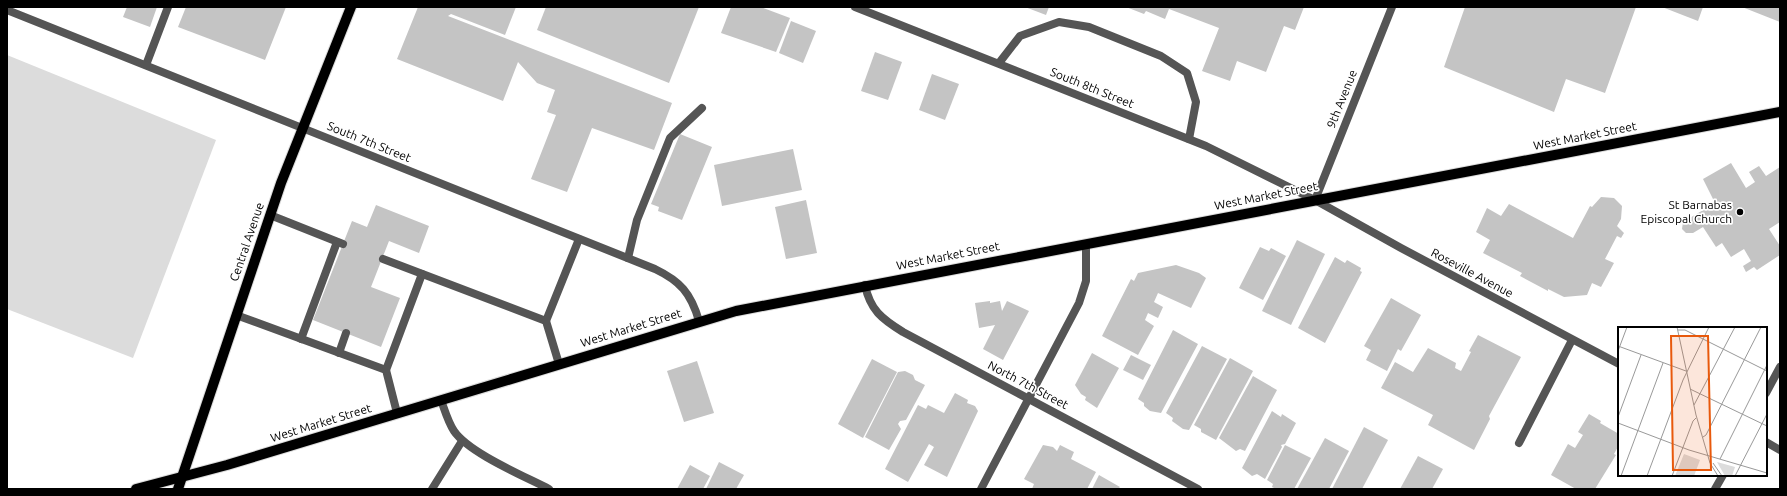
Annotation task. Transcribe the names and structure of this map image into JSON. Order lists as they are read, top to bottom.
{
  "streets": {
    "main road": ["West Market Street", "Central Avenue"],
    "street": [
      "South 8th Street",
      "9th Avenue",
      "South 7th Street",
      "Roseville Avenue",
      "North 7th Street"
    ]
  },
  "crossings": [
    ["South 8th Street", "9th Avenue"],
    ["South 8th Street", "West Market Street"],
    ["South 8th Street", "Roseville Avenue"],
    ["9th Avenue", "West Market Street"],
    ["9th Avenue", "Roseville Avenue"],
    ["West Market Street", "South 7th Street"],
    ["West Market Street", "Central Avenue"],
    ["West Market Street", "Roseville Avenue"],
    ["West Market Street", "North 7th Street"],
    ["South 7th Street", "Central Avenue"]
  ],
  "places": ["St Barnabas Episcopal Church"]
}
